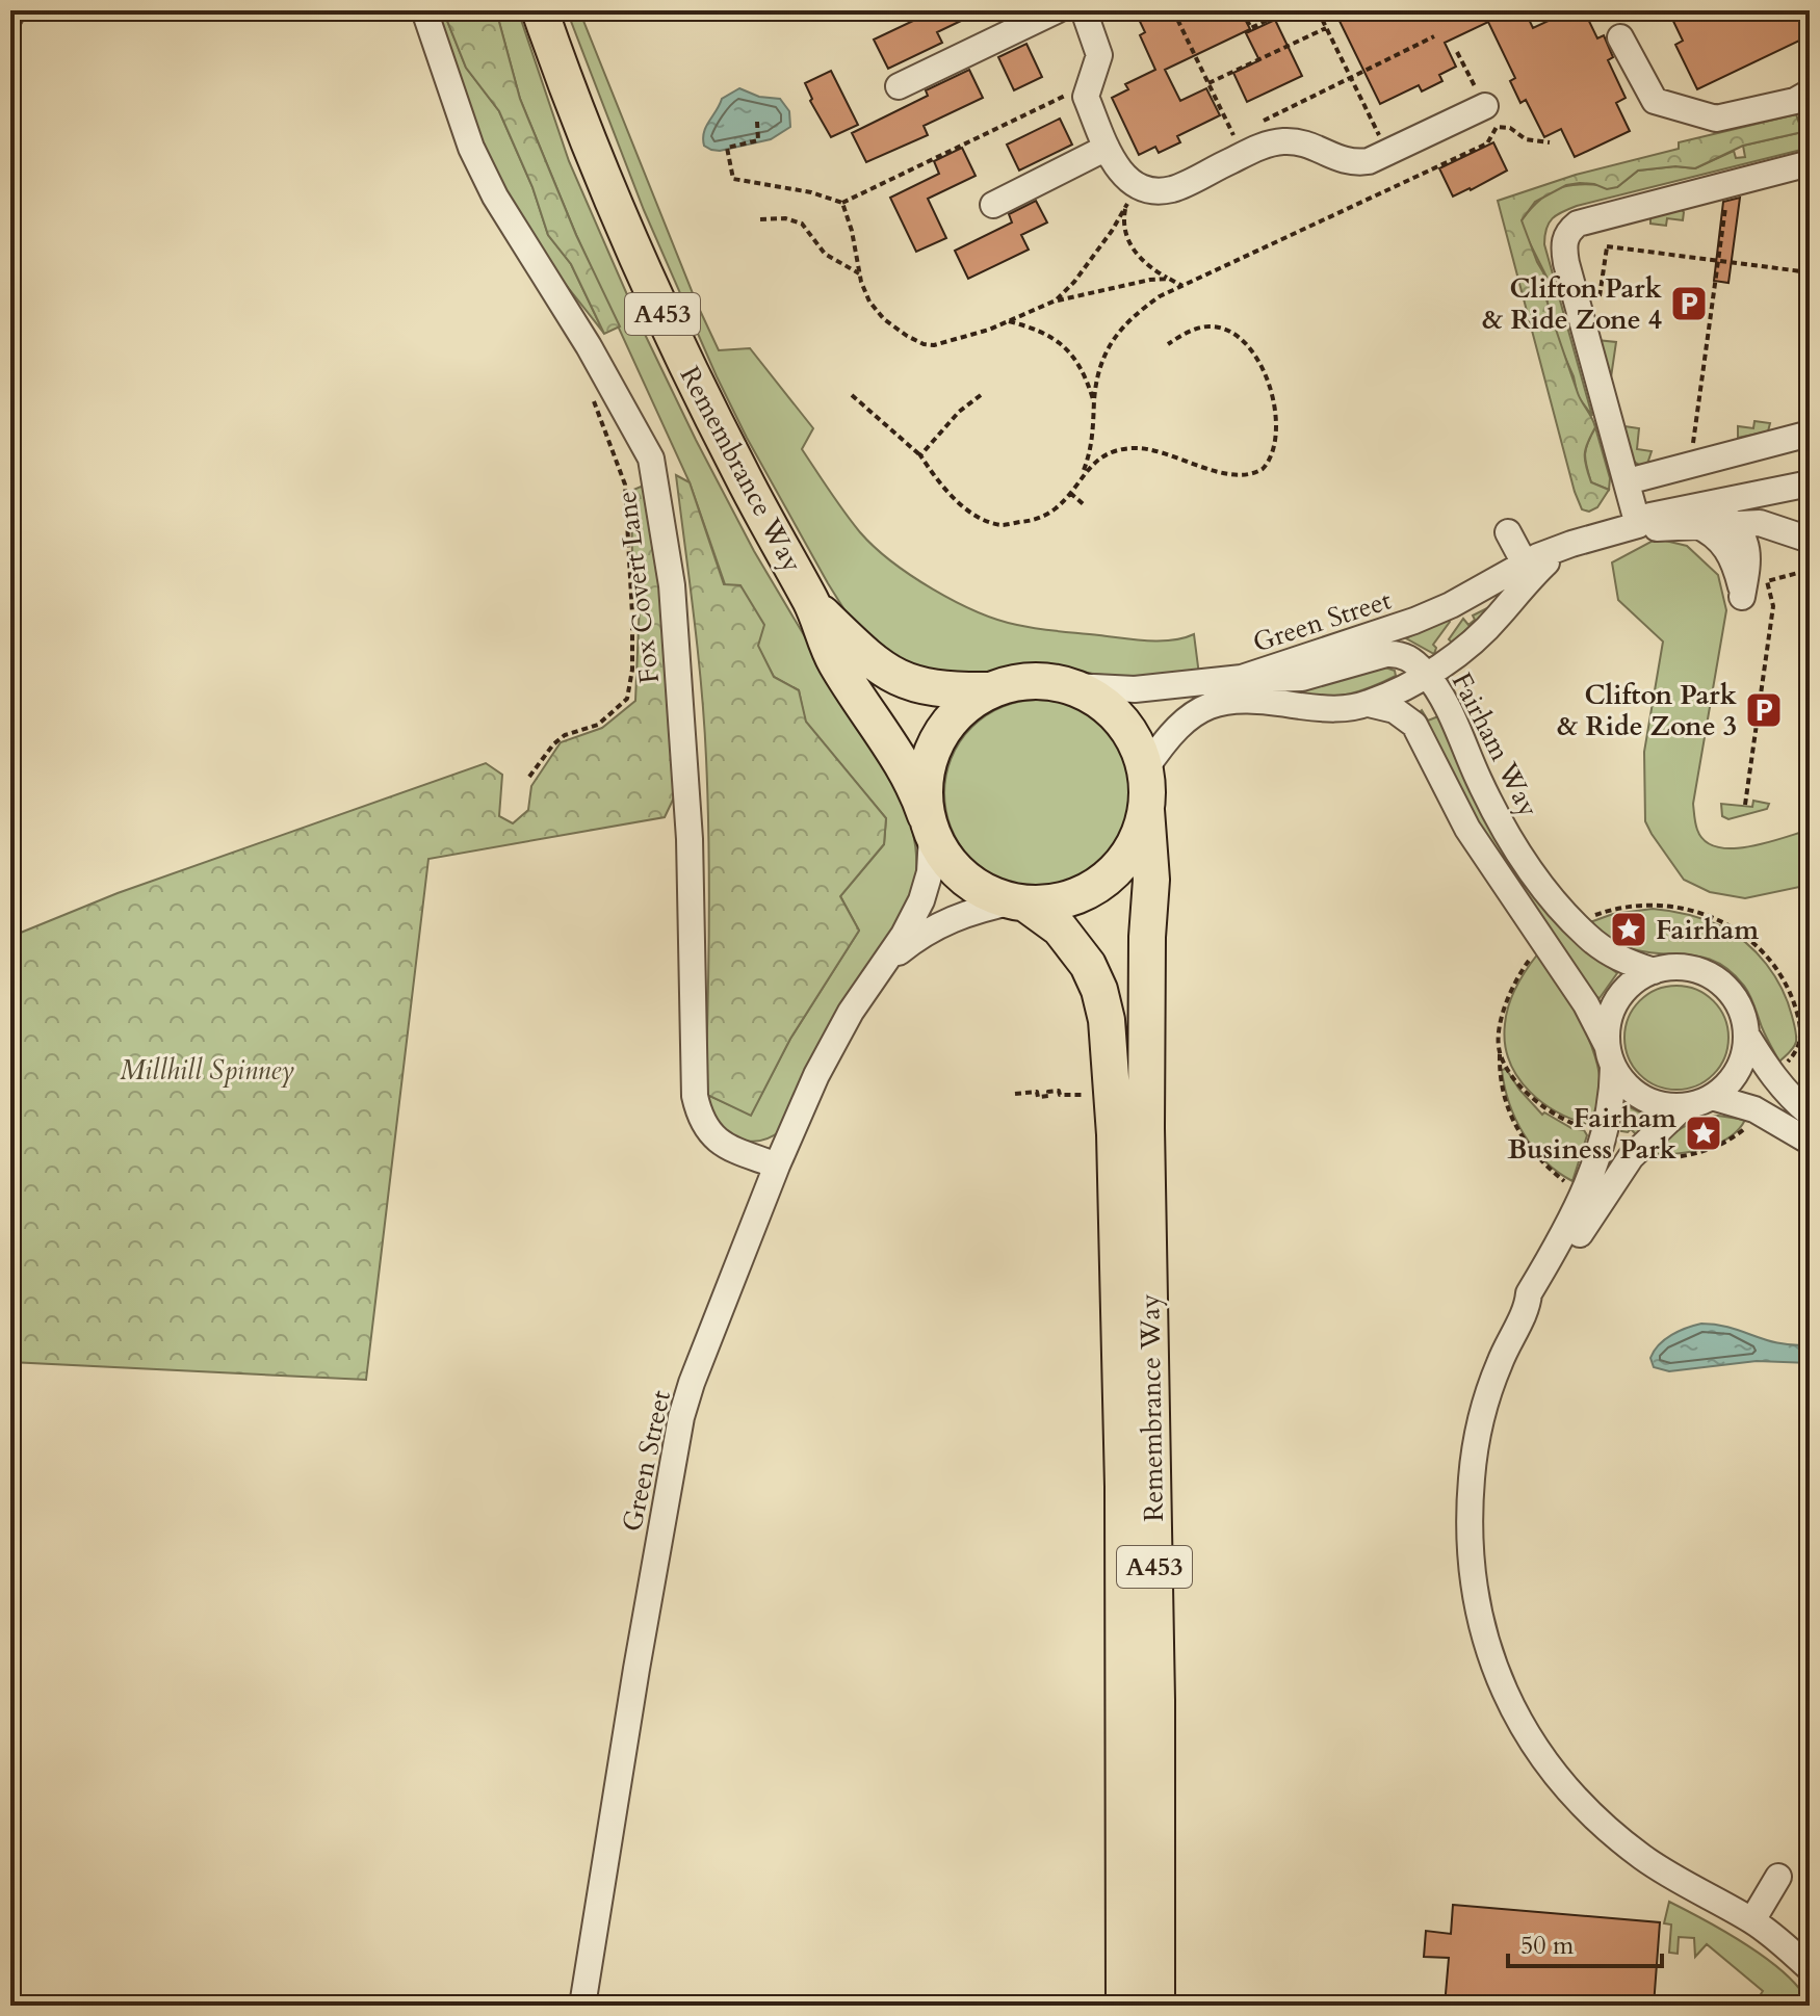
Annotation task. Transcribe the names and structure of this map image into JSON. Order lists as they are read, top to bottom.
{
  "streets": {
    "highway": ["A453", "Remembrance Way"],
    "street": ["Fox Covert Lane", "Green Street", "Fairham Way"]
  },
  "crossings": [
    ["Remembrance Way", "Green Street"],
    ["Fox Covert Lane", "Green Street"],
    ["Green Street", "Fairham Way"]
  ],
  "parks": ["Millhill Spinney"],
  "places": {
    "parking": ["Clifton Park & Ride Zone 4", "Clifton Park & Ride Zone 3"],
    "place": ["Fairham", "Fairham Business Park"]
  },
  "scale_bar": "50 m"
}
